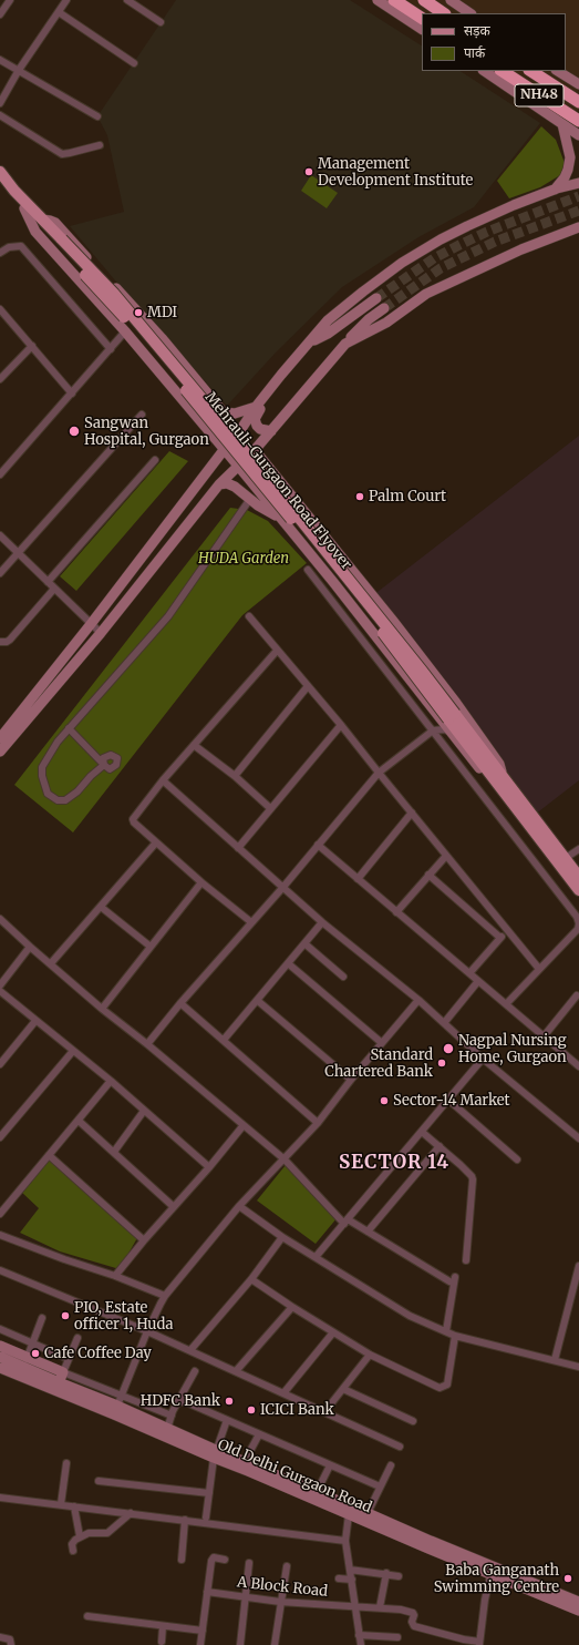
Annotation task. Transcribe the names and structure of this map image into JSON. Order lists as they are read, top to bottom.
{
  "streets": {
    "highway": ["NH48"],
    "main road": ["Mehrauli-Gurgaon Road Flyover", "Old Delhi Gurgaon Road"],
    "street": ["A Block Road"]
  },
  "districts": ["SECTOR 14"],
  "parks": ["HUDA Garden"],
  "places": [
    "Management Development Institute",
    "MDI",
    "Sangwan Hospital, Gurgaon",
    "Palm Court",
    "Nagpal Nursing Home, Gurgaon",
    "Standard Chartered Bank",
    "Sector-14 Market",
    "PIO, Estate officer 1, Huda",
    "Cafe Coffee Day",
    "HDFC Bank",
    "ICICI Bank",
    "Baba Ganganath Swimming Centre"
  ],
  "legend": ["सड़क", "पार्क"]
}
